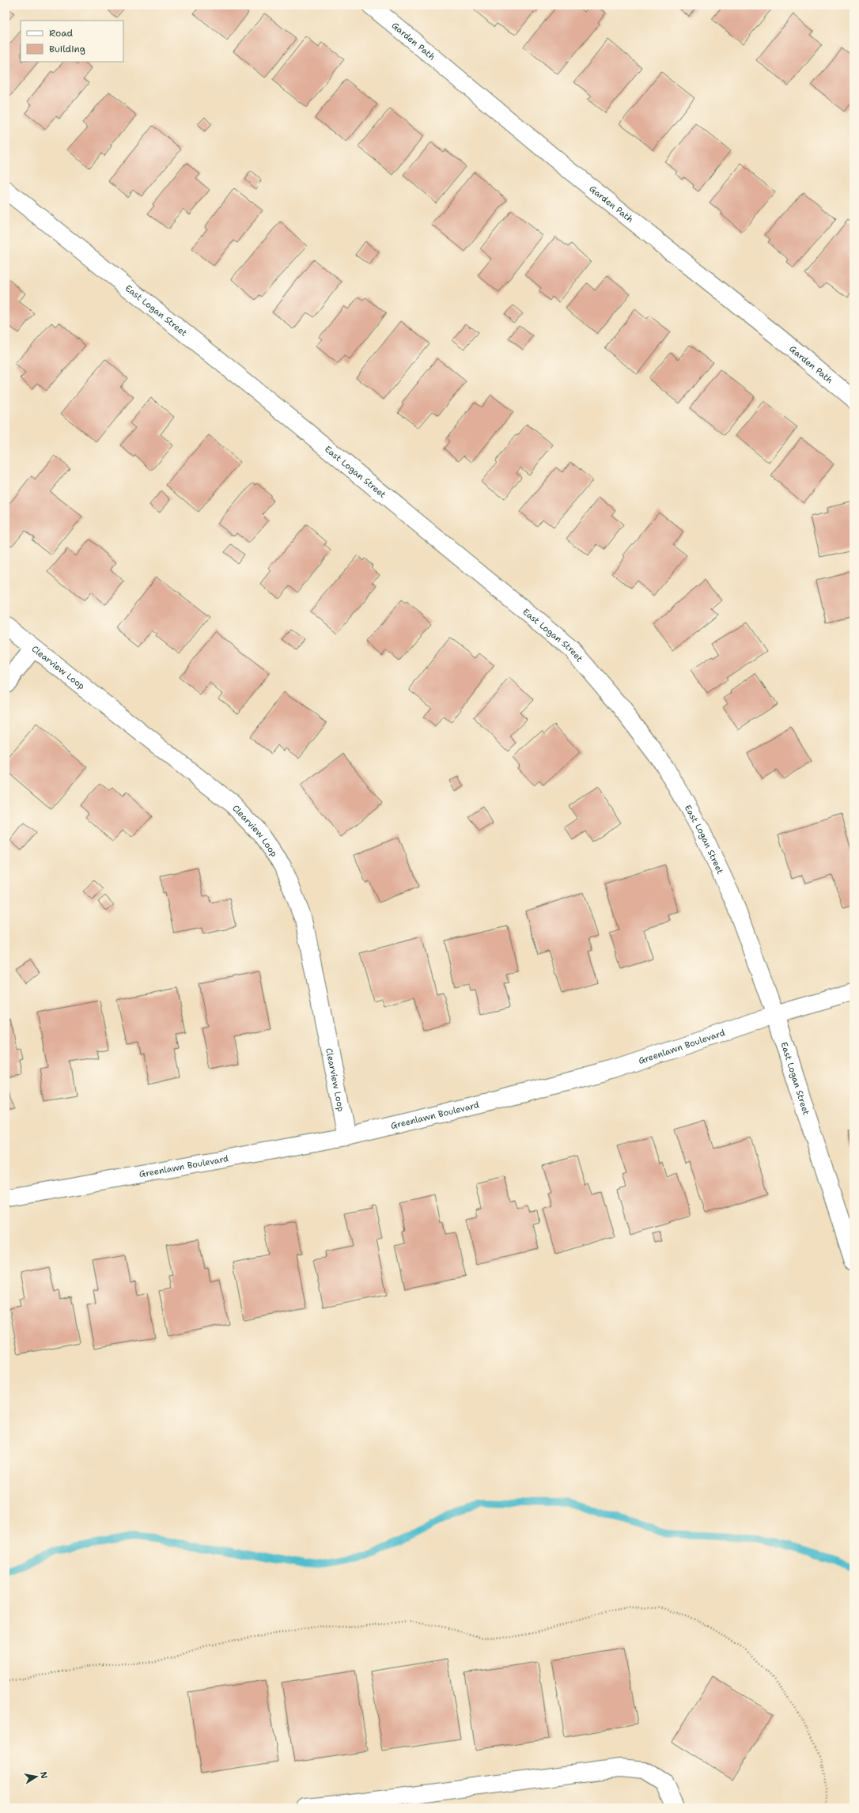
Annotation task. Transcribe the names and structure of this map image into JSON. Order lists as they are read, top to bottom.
{
  "streets": {
    "street": [
      "Garden Path",
      "East Logan Street",
      "Clearview Loop",
      "Greenlawn Boulevard"
    ]
  },
  "crossings": [
    ["East Logan Street", "Greenlawn Boulevard"],
    ["Clearview Loop", "Greenlawn Boulevard"]
  ],
  "legend": ["Road", "Building"],
  "north": "right"
}
